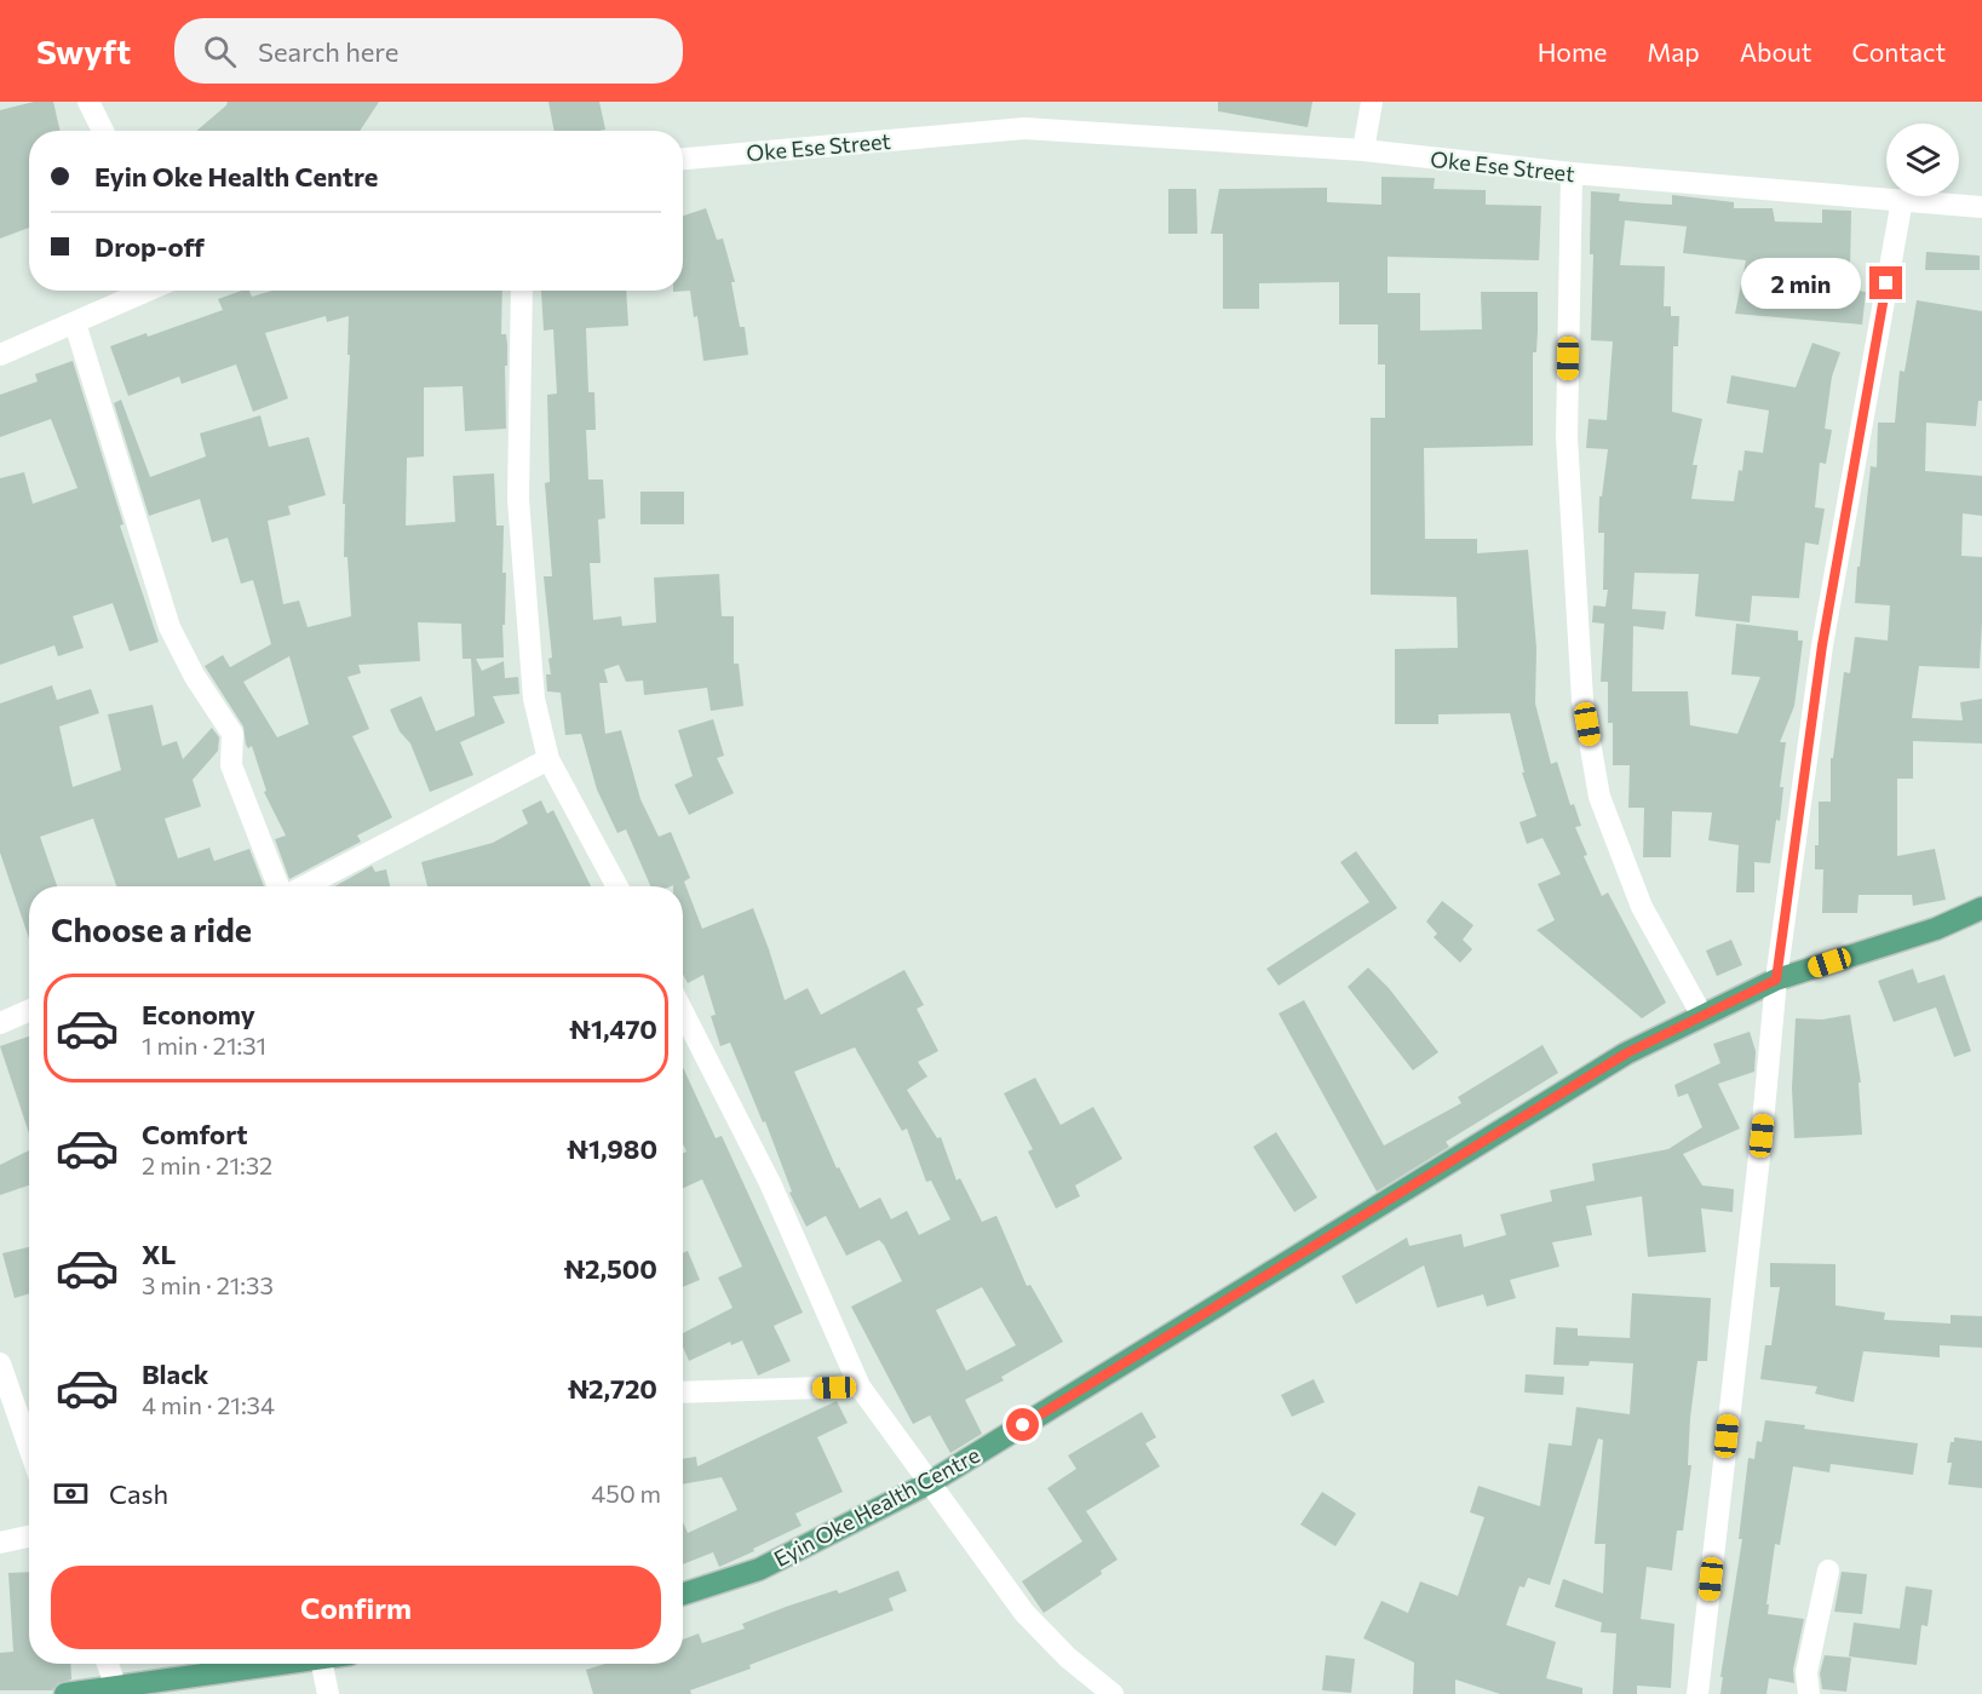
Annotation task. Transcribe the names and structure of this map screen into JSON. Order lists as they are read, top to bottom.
{
  "streets": {
    "main road": ["Eyin Oke Health Centre"],
    "street": ["Oke Ese Street"]
  },
  "page": {
    "header": "Swyft",
    "search": "Search here",
    "nav": [
      "Home",
      "Map",
      "About",
      "Contact"
    ],
    "banner": ["Eyin Oke Health Centre", "Drop-off"],
    "bubble": "2 min",
    "heading": "Choose a ride",
    "list": [
      {
        "name": "Economy",
        "note": "1 min · 21:31",
        "value": "₦1,470"
      },
      {
        "name": "Comfort",
        "note": "2 min · 21:32",
        "value": "₦1,980"
      },
      {
        "name": "XL",
        "note": "3 min · 21:33",
        "value": "₦2,500"
      },
      {
        "name": "Black",
        "note": "4 min · 21:34",
        "value": "₦2,720"
      }
    ],
    "pay": ["Cash", "450 m"],
    "buttons": "Confirm"
  }
}
